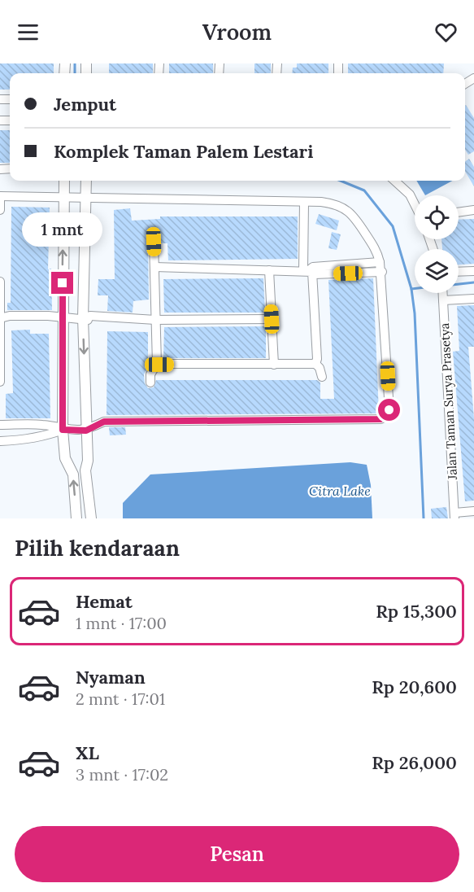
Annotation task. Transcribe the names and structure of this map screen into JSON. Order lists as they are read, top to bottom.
{
  "streets": {
    "street": ["Jalan Taman Surya Prasetya"]
  },
  "water": ["Citra Lake"],
  "page": {
    "header": "Vroom",
    "banner": ["Jemput", "Komplek Taman Palem Lestari"],
    "bubble": "1 mnt",
    "heading": "Pilih kendaraan",
    "list": [
      {
        "name": "Hemat",
        "note": "1 mnt · 17:00",
        "value": "Rp 15,300"
      },
      {
        "name": "Nyaman",
        "note": "2 mnt · 17:01",
        "value": "Rp 20,600"
      },
      {
        "name": "XL",
        "note": "3 mnt · 17:02",
        "value": "Rp 26,000"
      }
    ],
    "buttons": "Pesan"
  }
}
